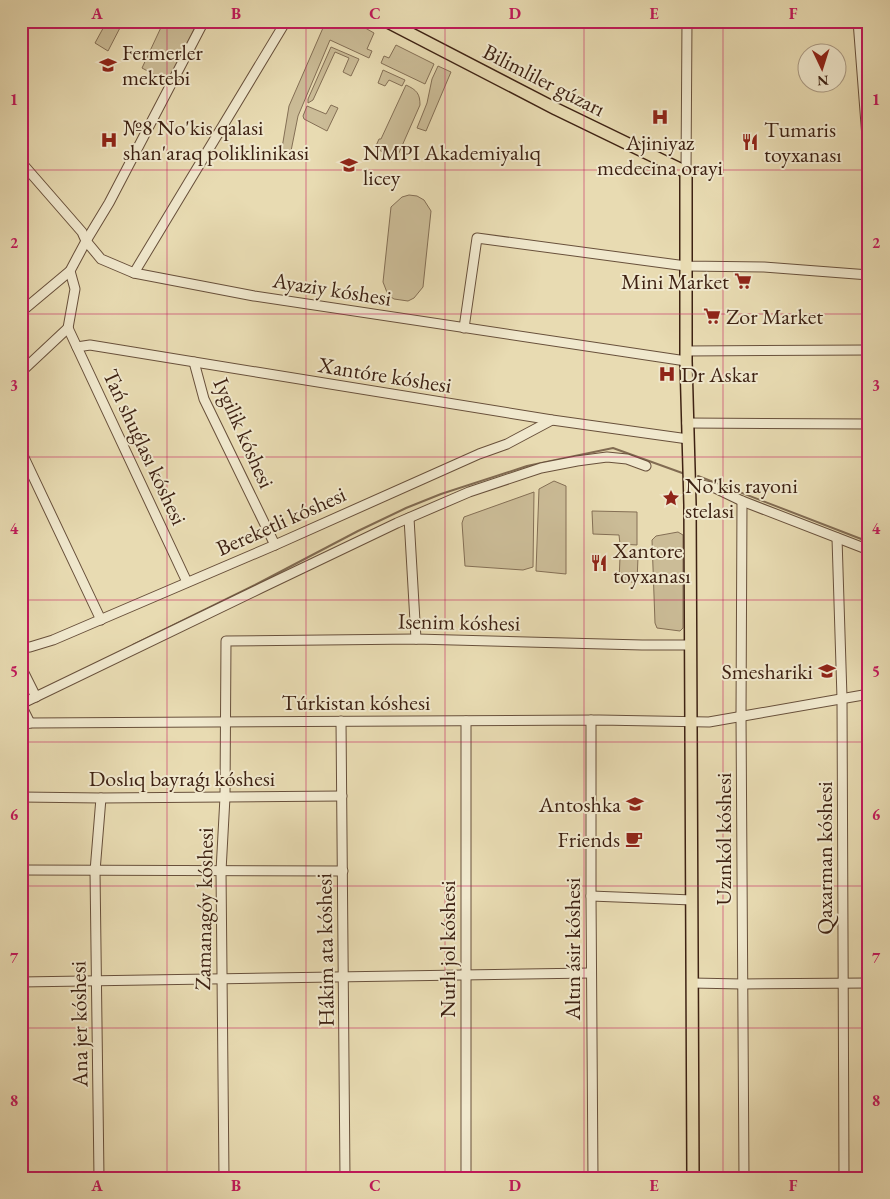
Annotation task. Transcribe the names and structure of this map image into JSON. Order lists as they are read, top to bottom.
{
  "streets": {
    "main road": ["Bilimliler gúzarı"],
    "street": [
      "Ayaziy kóshesi",
      "Xantóre kóshesi",
      "Iygilik kóshesi",
      "Tań shuǵlası kóshesi",
      "Bereketli kóshesi",
      "Isenim kóshesi",
      "Túrkistan kóshesi",
      "Doslıq bayraǵı kóshesi",
      "Uzınkól kóshesi",
      "Qaxarman kóshesi",
      "Zamanagóy kóshesi",
      "Nurlı jol kóshesi",
      "Altın ásir kóshesi",
      "Hákim ata kóshesi",
      "Ana jer kóshesi"
    ]
  },
  "crossings": [
    ["Xantóre kóshesi", "Iygilik kóshesi"],
    ["Xantóre kóshesi", "Tań shuǵlası kóshesi"],
    ["Xantóre kóshesi", "Bereketli kóshesi"],
    ["Iygilik kóshesi", "Bereketli kóshesi"],
    ["Tań shuǵlası kóshesi", "Bereketli kóshesi"],
    ["Isenim kóshesi", "Zamanagóy kóshesi"],
    ["Túrkistan kóshesi", "Uzınkól kóshesi"],
    ["Túrkistan kóshesi", "Qaxarman kóshesi"],
    ["Túrkistan kóshesi", "Zamanagóy kóshesi"],
    ["Túrkistan kóshesi", "Nurlı jol kóshesi"],
    ["Túrkistan kóshesi", "Altın ásir kóshesi"],
    ["Túrkistan kóshesi", "Hákim ata kóshesi"],
    ["Doslıq bayraǵı kóshesi", "Zamanagóy kóshesi"],
    ["Doslıq bayraǵı kóshesi", "Hákim ata kóshesi"],
    ["Doslıq bayraǵı kóshesi", "Ana jer kóshesi"]
  ],
  "places": {
    "school or university": [
      "Fermerler mektebi",
      "NMPI Akademiyalıq licey",
      "Smeshariki",
      "Antoshka"
    ],
    "hospital": ["Ajiniyaz medecina orayi", "№8 No'kis qalasi shan'araq poliklinikasi", "Dr Askar"],
    "restaurant": ["Tumaris toyxanası", "Xantore toyxanası"],
    "supermarket": ["Mini Market", "Zor Market"],
    "place": ["No'kis rayoni stelasi"],
    "cafe": ["Friends"]
  },
  "north": "bottom",
  "grid": {
    "columns": [
      "A",
      "B",
      "C",
      "D",
      "E",
      "F"
    ],
    "rows": [
      "1",
      "2",
      "3",
      "4",
      "5",
      "6",
      "7",
      "8"
    ]
  }
}
